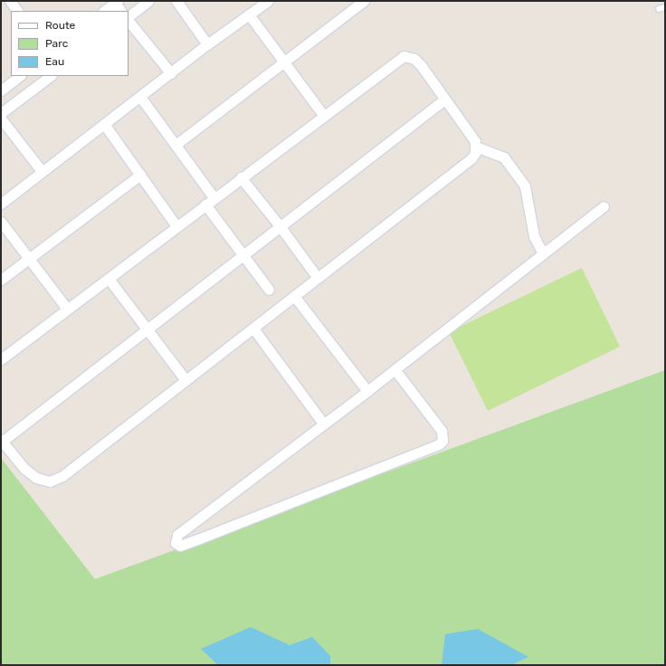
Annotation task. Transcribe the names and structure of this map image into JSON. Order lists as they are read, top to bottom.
{
  "legend": ["Route", "Parc", "Eau"]
}
